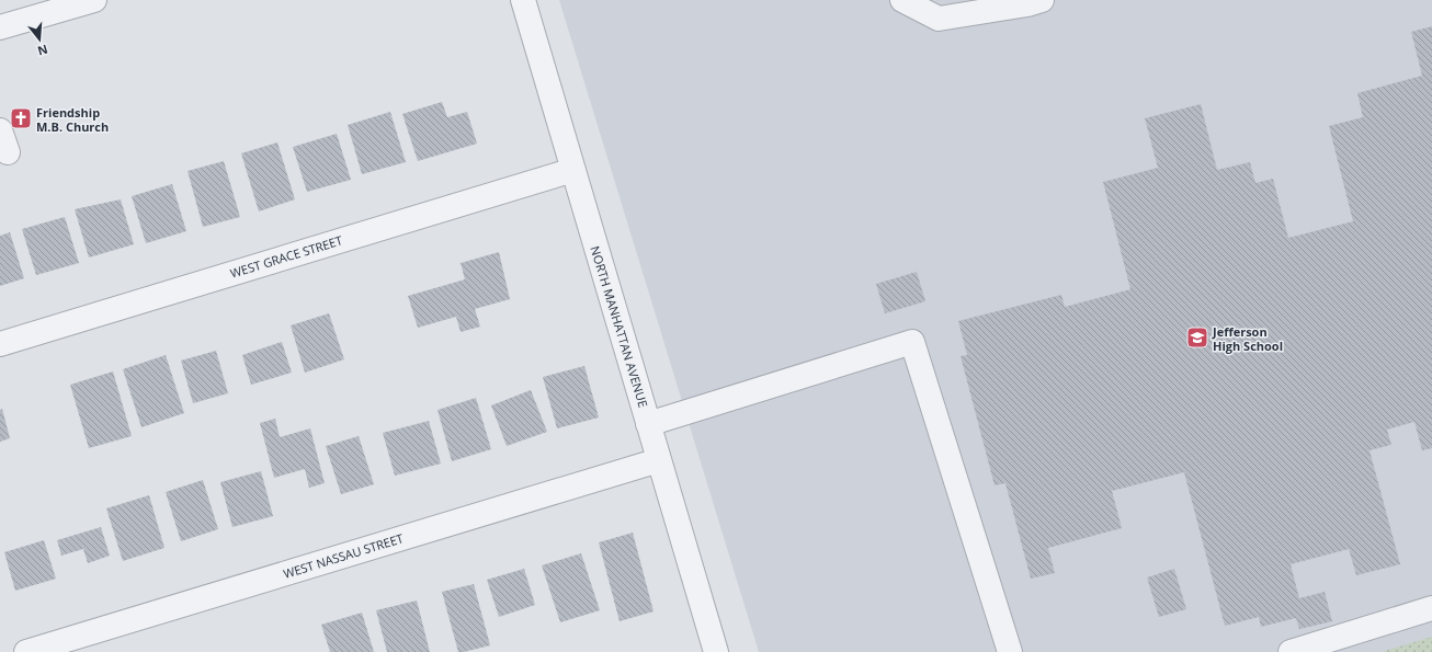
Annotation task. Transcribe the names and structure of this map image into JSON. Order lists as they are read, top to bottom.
{
  "streets": {
    "street": ["WEST GRACE STREET", "NORTH MANHATTAN AVENUE", "WEST NASSAU STREET"]
  },
  "crossings": [
    ["WEST GRACE STREET", "NORTH MANHATTAN AVENUE"],
    ["NORTH MANHATTAN AVENUE", "WEST NASSAU STREET"]
  ],
  "places": {
    "church": ["Friendship M.B. Church"],
    "school or university": ["Jefferson High School"]
  },
  "north": "bottom"
}
